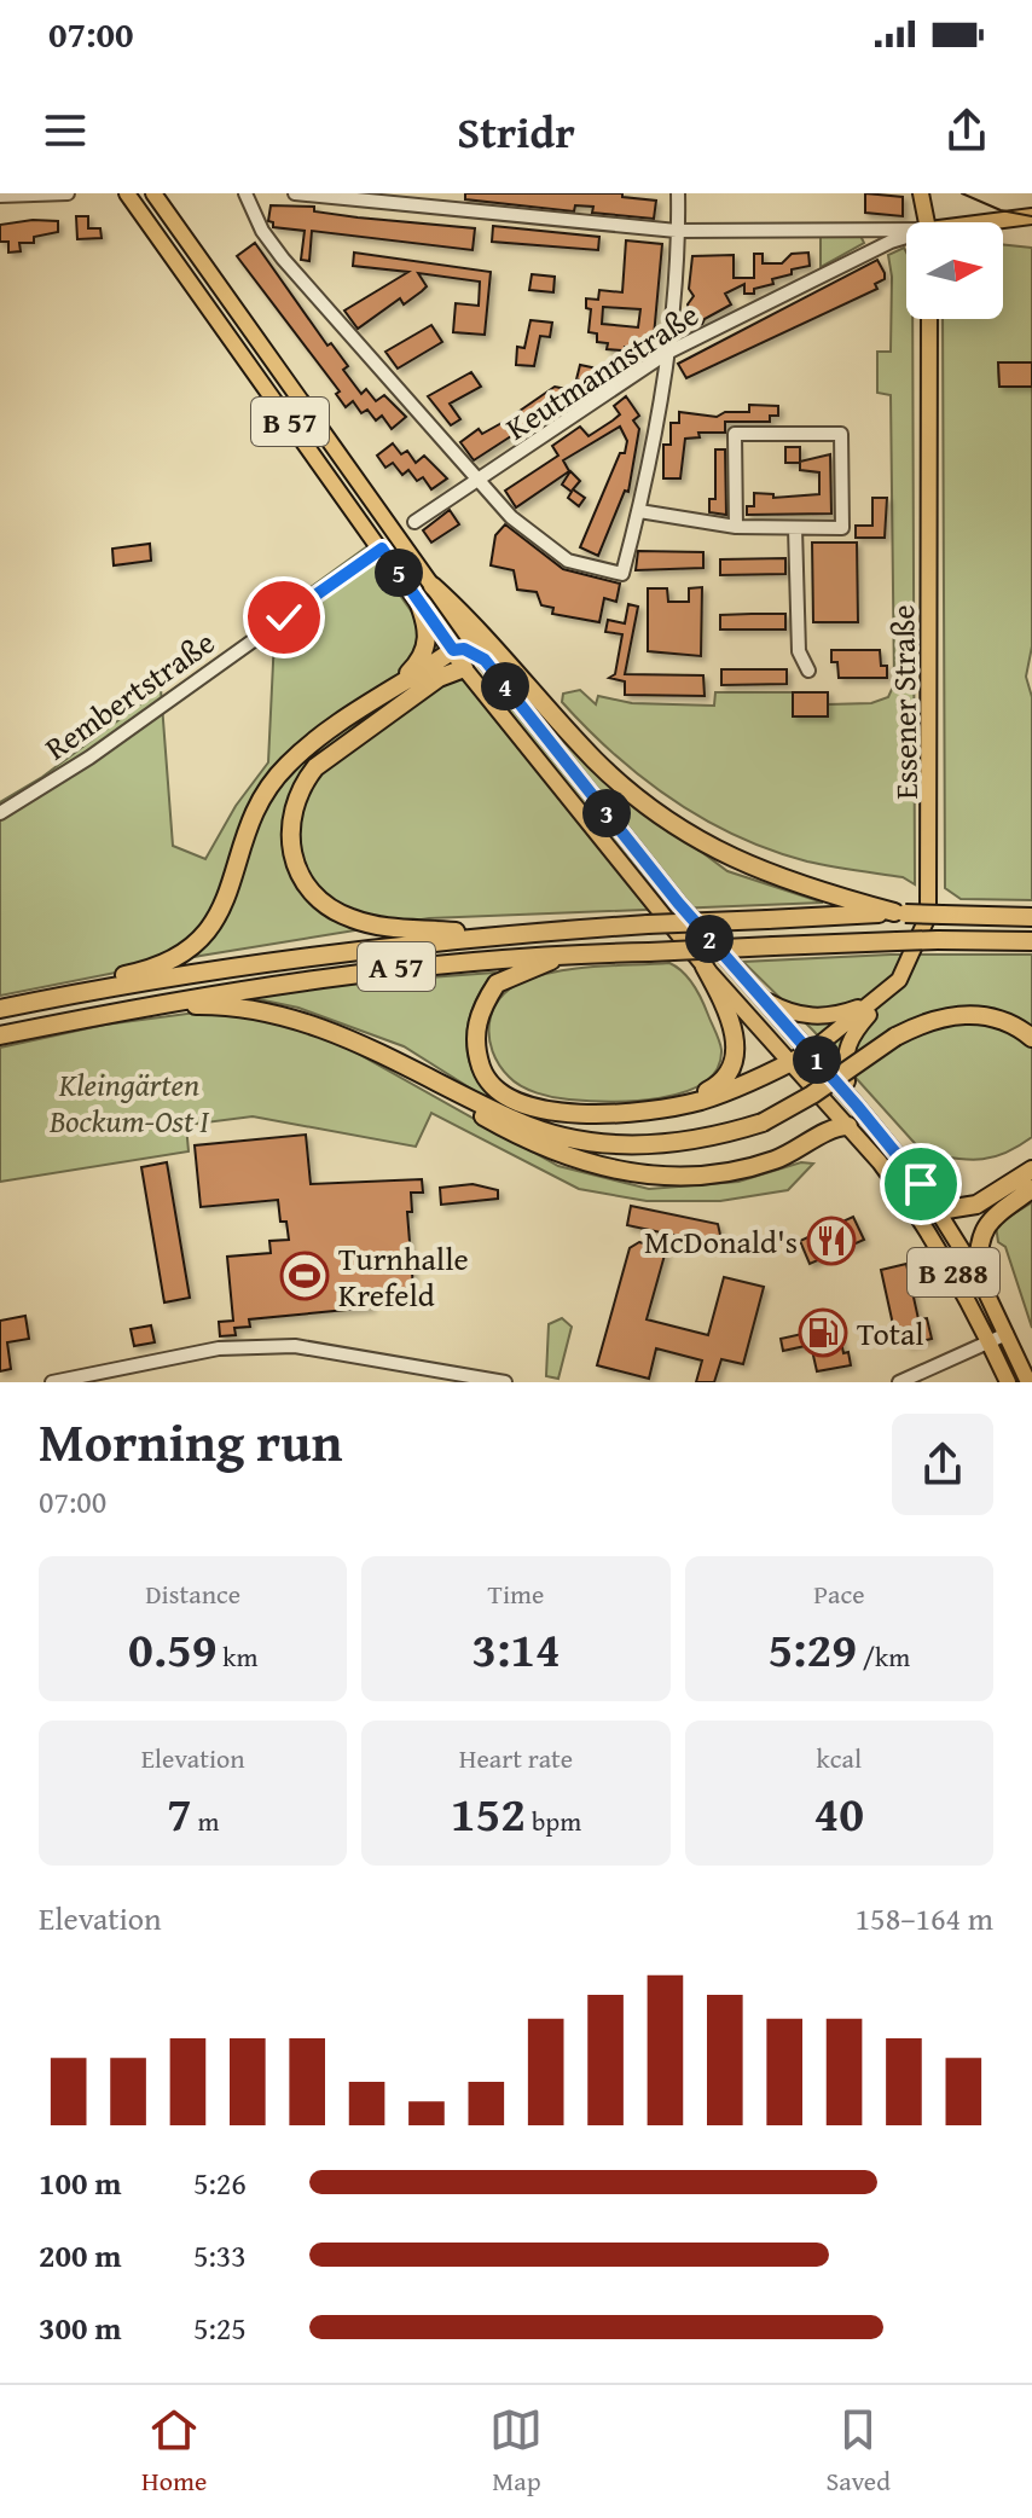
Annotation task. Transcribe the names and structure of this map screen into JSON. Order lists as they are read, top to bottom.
{
  "streets": {
    "highway": ["A 57"],
    "main road": ["B 57", "Essener Straße", "B 288"],
    "street": ["Keutmannstraße", "Rembertstraße"]
  },
  "crossings": [
    ["B 57", "Rembertstraße"],
    ["B 57", "B 288"],
    ["Essener Straße", "B 288"]
  ],
  "parks": ["Kleingärten Bockum-Ost I"],
  "places": {
    "restaurant": ["McDonald's"],
    "sports": ["Turnhalle Krefeld"],
    "fuel station": ["Total"]
  },
  "north": "right",
  "page": {
    "status": "07:00",
    "header": "Stridr",
    "pins": [
      "5",
      "4",
      "3",
      "2",
      "1"
    ],
    "heading": ["Morning run", "07:00"],
    "stats": [
      ["Distance", "0.59 km"],
      ["Time", "3:14"],
      ["Pace", "5:29 /km"],
      ["Elevation", "7 m"],
      ["Heart rate", "152 bpm"],
      ["kcal", "40"]
    ],
    "chart": ["Elevation", "158–164 m"],
    "list": [
      {
        "name": "100 m",
        "note": "5:26"
      },
      {
        "name": "200 m",
        "note": "5:33"
      },
      {
        "name": "300 m",
        "note": "5:25"
      }
    ],
    "tabs": ["Home", "Map", "Saved"]
  }
}
